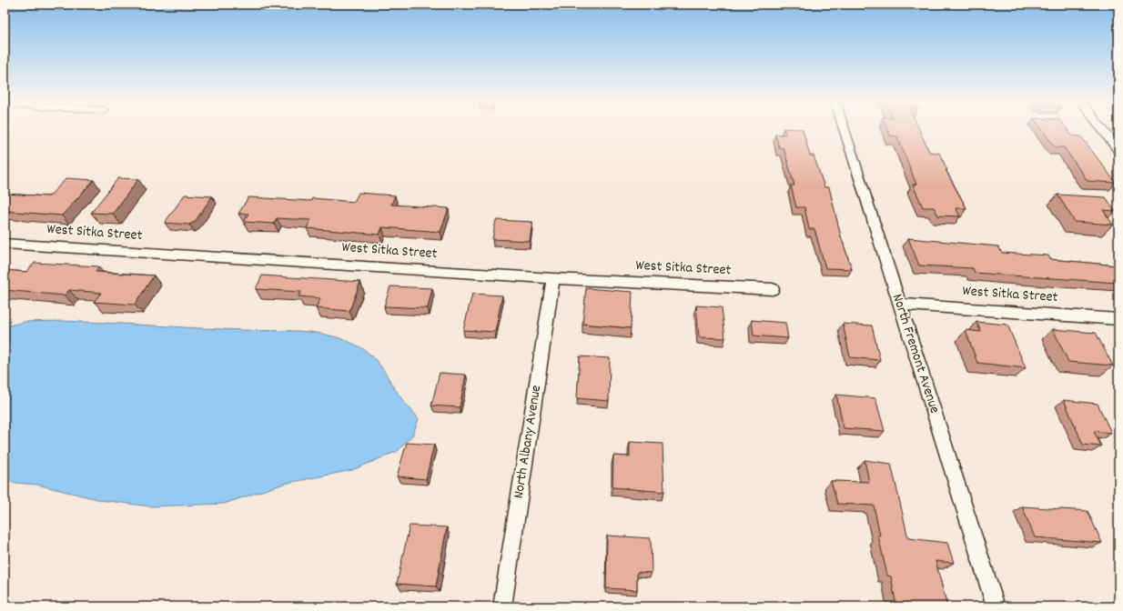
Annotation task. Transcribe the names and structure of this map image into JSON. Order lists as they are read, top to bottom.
{
  "streets": {
    "street": ["West Sitka Street", "North Fremont Avenue", "North Albany Avenue"]
  },
  "crossings": [
    ["West Sitka Street", "North Fremont Avenue"],
    ["West Sitka Street", "North Albany Avenue"]
  ]
}
